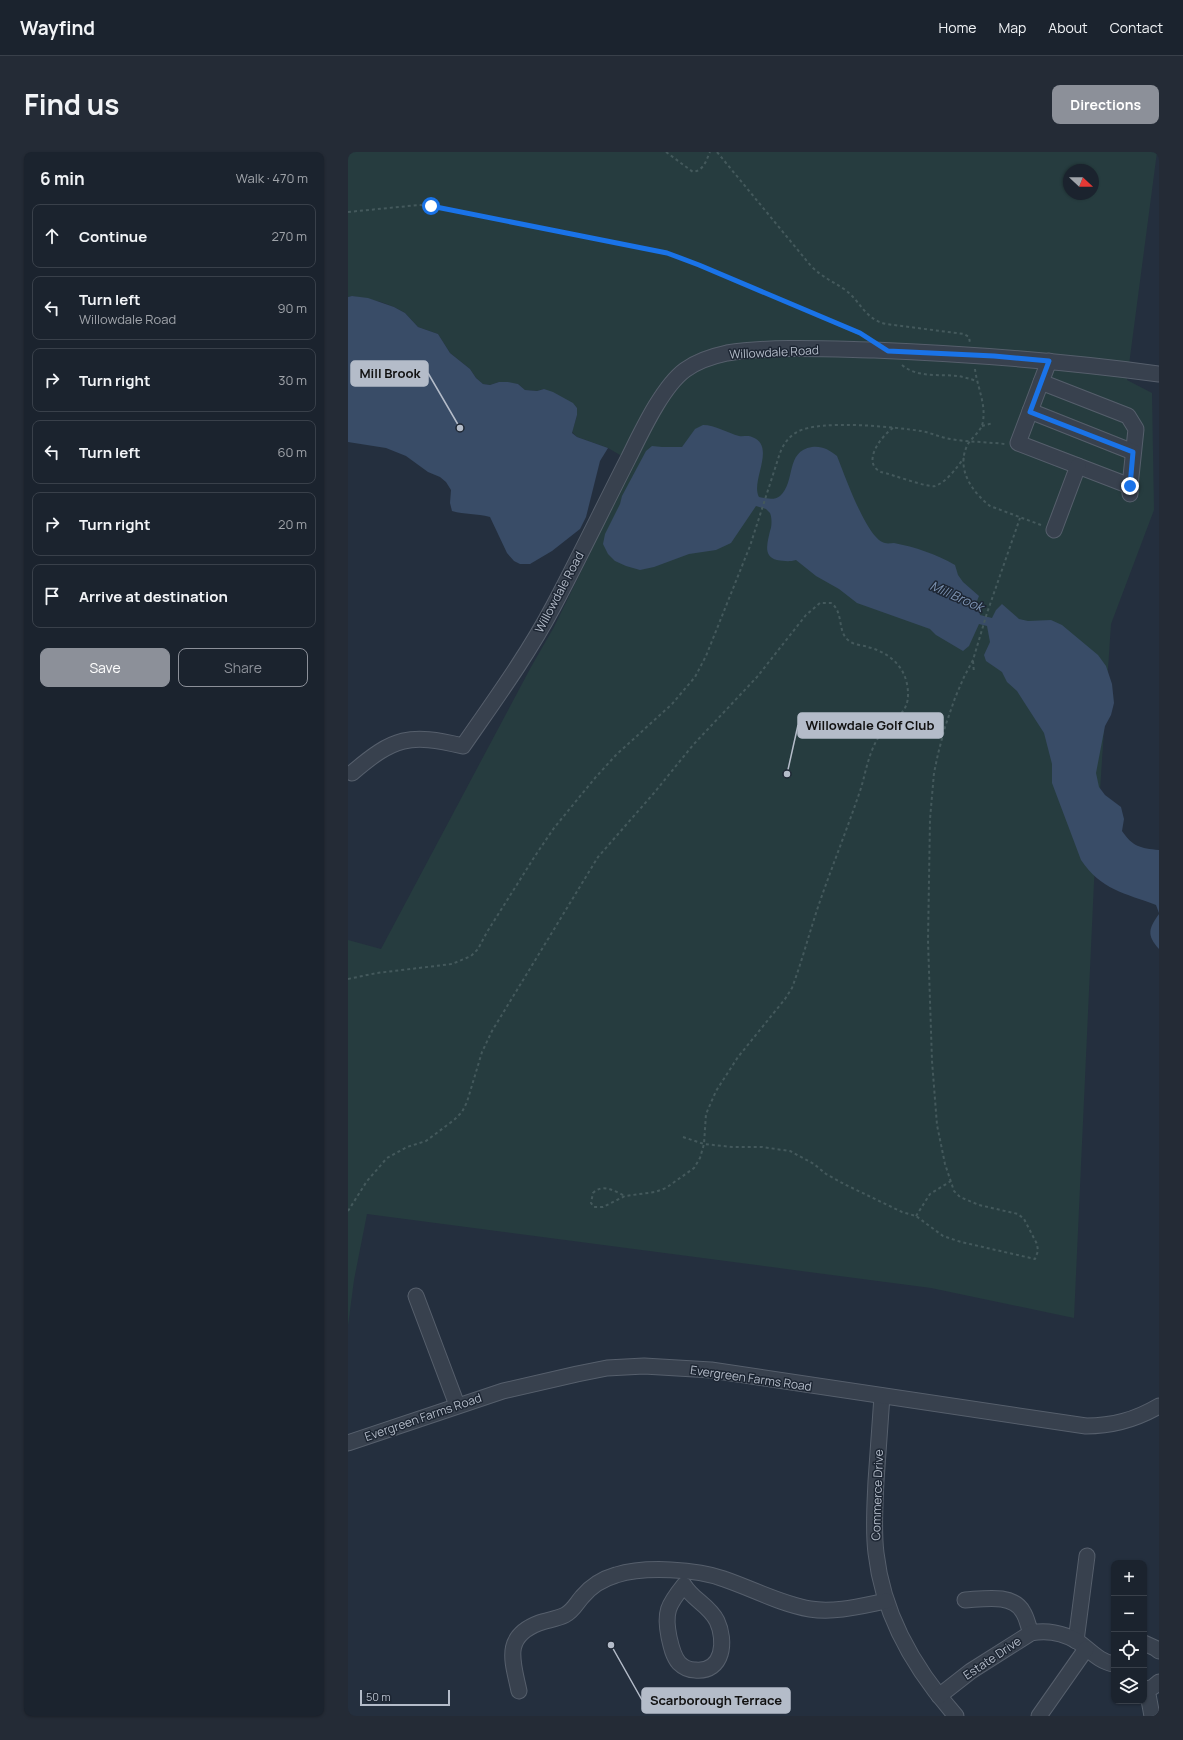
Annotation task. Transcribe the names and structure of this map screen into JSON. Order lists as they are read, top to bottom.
{
  "streets": {
    "street": [
      "Willowdale Road",
      "Evergreen Farms Road",
      "Commerce Drive",
      "Estate Drive"
    ]
  },
  "crossings": [
    ["Evergreen Farms Road", "Commerce Drive"],
    ["Commerce Drive", "Estate Drive"]
  ],
  "water": ["Mill Brook"],
  "places": ["Mill Brook", "Willowdale Golf Club", "Scarborough Terrace"],
  "scale_bar": "50 m",
  "north": "right",
  "page": {
    "header": "Wayfind",
    "nav": [
      "Home",
      "Map",
      "About",
      "Contact"
    ],
    "title": "Find us",
    "buttons": [
      "Directions",
      ["Save", "Share"]
    ],
    "heading": ["6 min", "Walk · 470 m"],
    "list": [
      ["Continue", "270 m"],
      ["Turn left", "Willowdale Road", "90 m"],
      ["Turn right", "30 m"],
      ["Turn left", "60 m"],
      ["Turn right", "20 m"],
      "Arrive at destination"
    ],
    "map_buttons": ["+", "−"],
    "scale": "50 m"
  }
}
